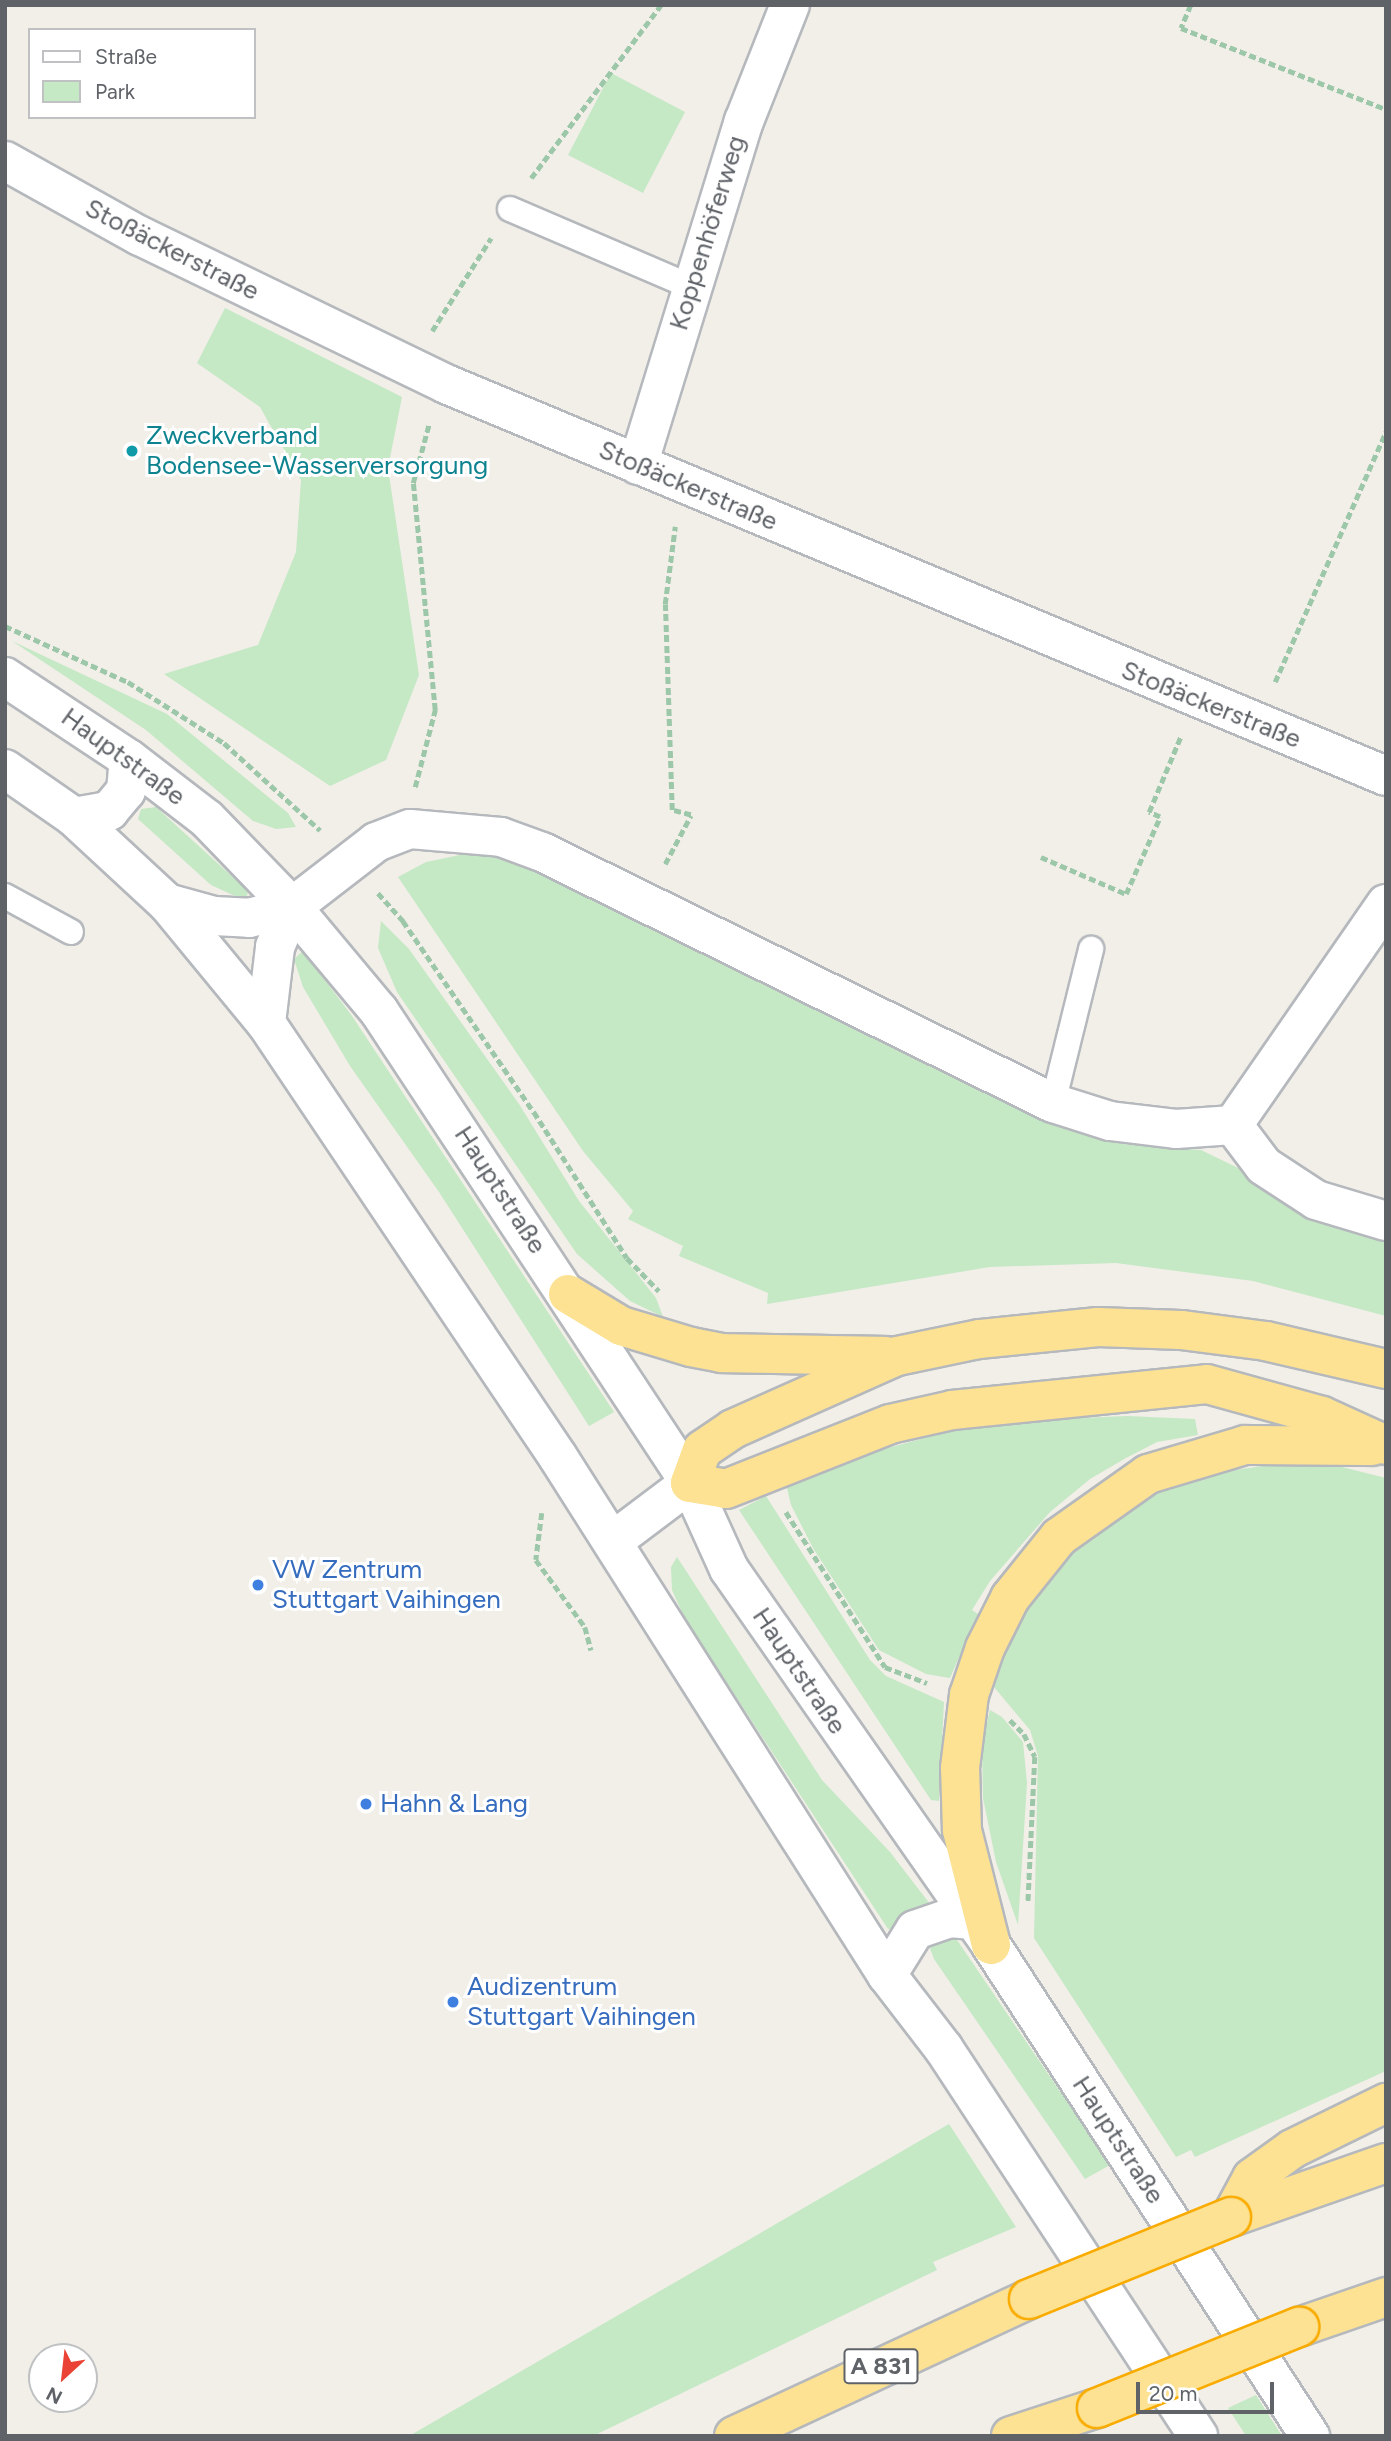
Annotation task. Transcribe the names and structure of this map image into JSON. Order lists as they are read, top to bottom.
{
  "streets": {
    "highway": ["A 831"],
    "main road": ["Koppenhöferweg", "Stoßäckerstraße", "Hauptstraße"]
  },
  "crossings": [
    ["Koppenhöferweg", "Stoßäckerstraße"]
  ],
  "places": [
    "Zweckverband Bodensee-Wasserversorgung",
    "VW Zentrum Stuttgart Vaihingen",
    "Hahn & Lang",
    "Audizentrum Stuttgart Vaihingen"
  ],
  "legend": ["Straße", "Park"],
  "scale_bar": "20 m",
  "north": "bottom left"
}
